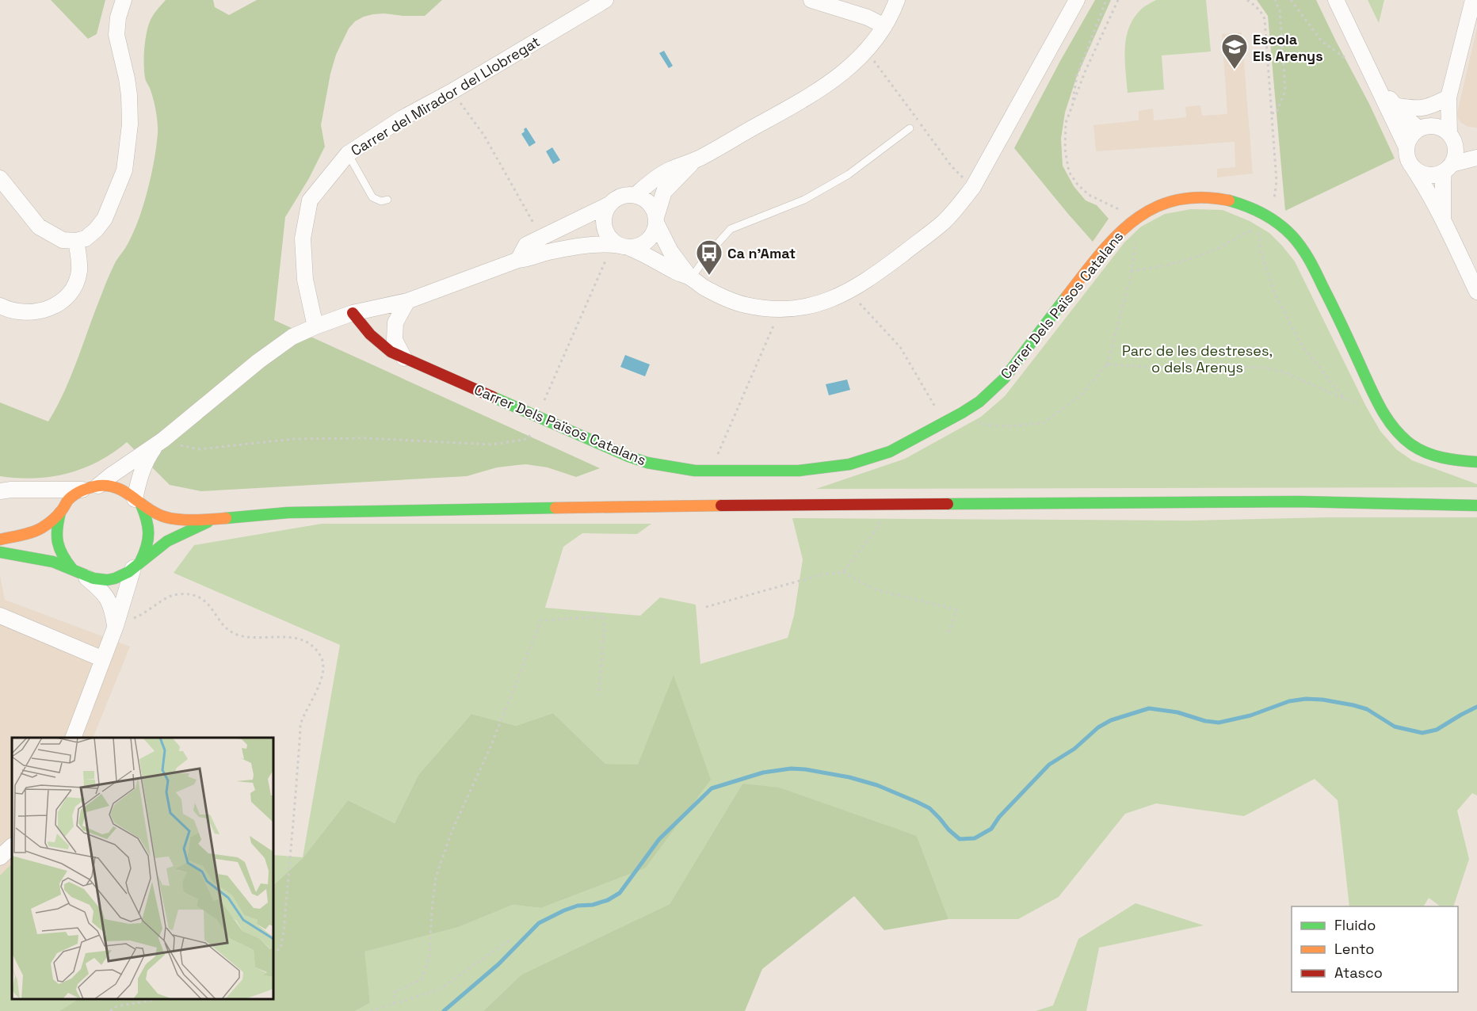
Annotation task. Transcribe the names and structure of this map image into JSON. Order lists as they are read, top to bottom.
{
  "streets": {
    "street": ["Carrer del Mirador del Llobregat", "Carrer Dels Països Catalans"]
  },
  "parks": ["Parc de les destreses, o dels Arenys"],
  "places": {
    "school or university": ["Escola Els Arenys"],
    "bus stop": ["Ca n'Amat"]
  },
  "legend": ["Fluido", "Lento", "Atasco"]
}
